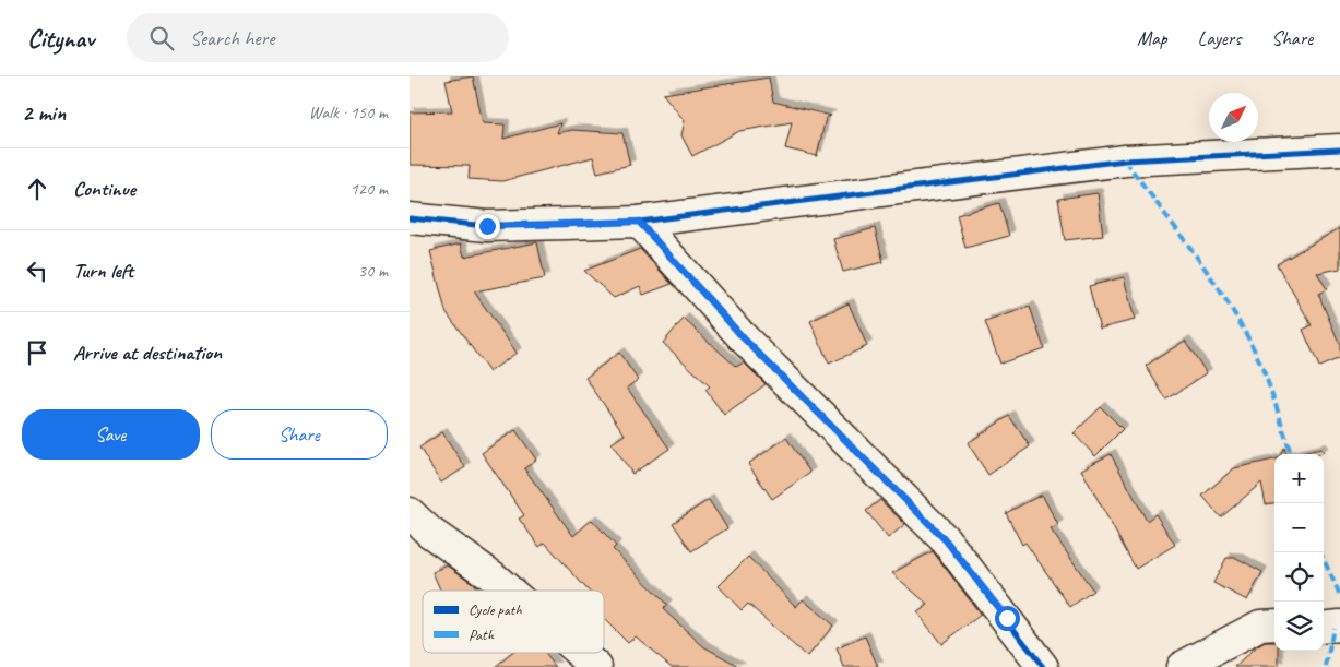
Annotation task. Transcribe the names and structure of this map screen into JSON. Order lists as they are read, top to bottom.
{
  "legend": ["Cycle path", "Path"],
  "north": "top right",
  "page": {
    "header": "Citynav",
    "search": "Search here",
    "nav": ["Map", "Layers", "Share"],
    "heading": ["2 min", "Walk · 150 m"],
    "list": [
      ["Continue", "120 m"],
      ["Turn left", "30 m"],
      "Arrive at destination"
    ],
    "buttons": ["Save", "Share"],
    "map_buttons": ["+", "−"]
  }
}
